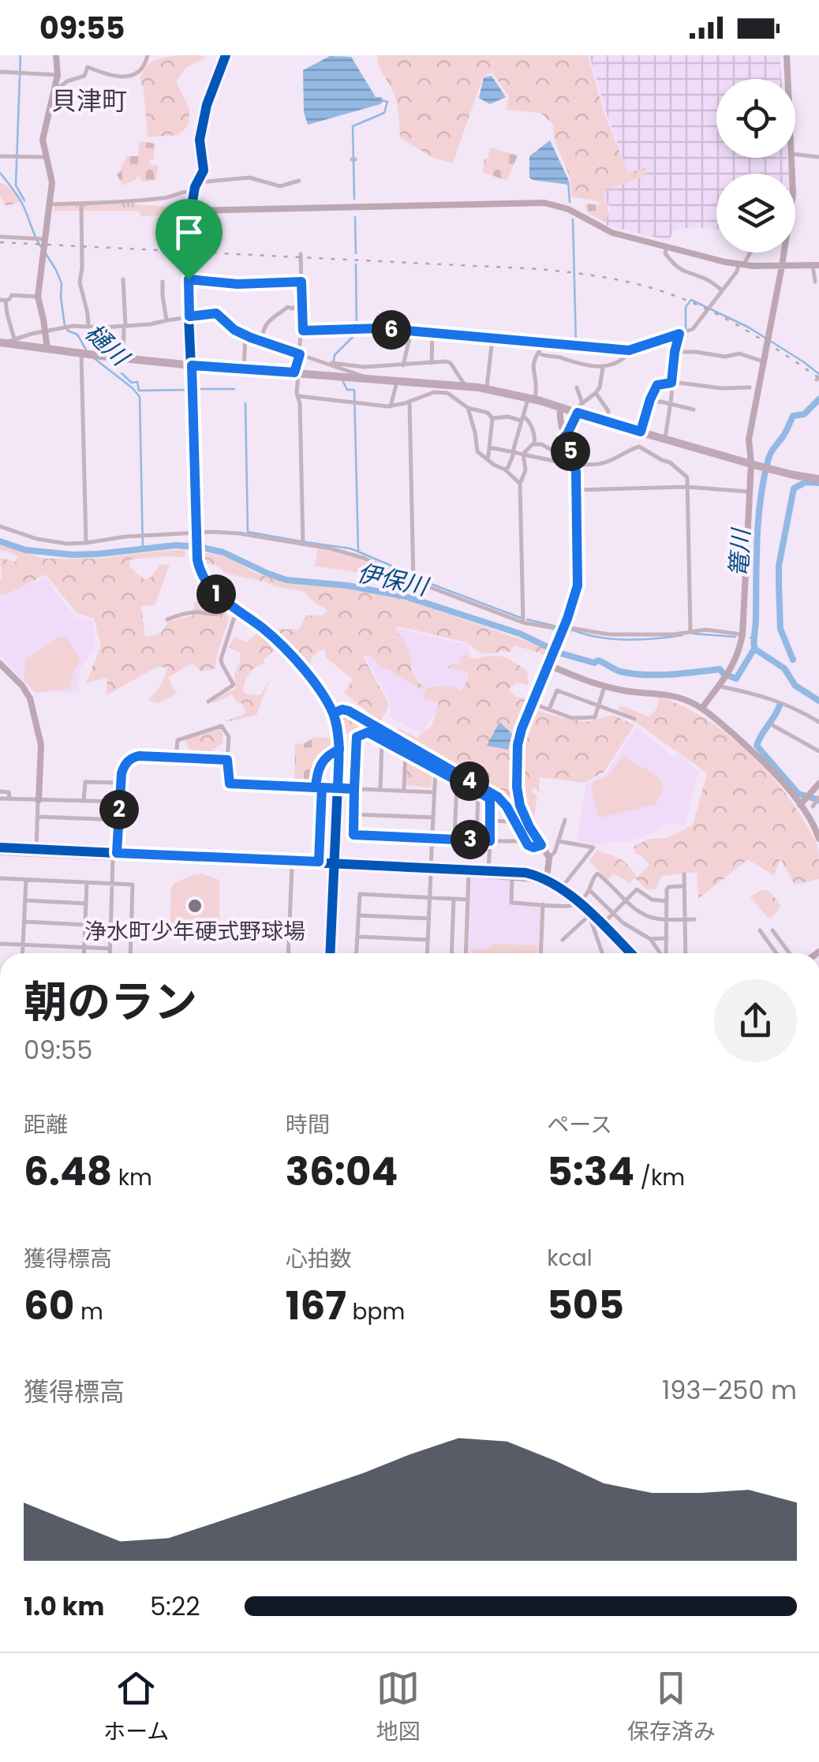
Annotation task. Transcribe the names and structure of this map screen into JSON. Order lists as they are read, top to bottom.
{
  "districts": ["貝津町"],
  "water": ["樋川", "篭川", "伊保川"],
  "places": ["浄水町少年硬式野球場"],
  "page": {
    "status": "09:55",
    "pins": [
      "6",
      "5",
      "1",
      "4",
      "2",
      "3"
    ],
    "heading": ["朝のラン", "09:55"],
    "stats": [
      ["距離", "6.48 km"],
      ["時間", "36:04"],
      ["ペース", "5:34 /km"],
      ["獲得標高", "60 m"],
      ["心拍数", "167 bpm"],
      ["kcal", "505"]
    ],
    "chart": ["獲得標高", "193–250 m"],
    "list": [
      {
        "name": "1.0 km",
        "note": "5:22"
      }
    ],
    "tabs": ["ホーム", "地図", "保存済み"]
  }
}
